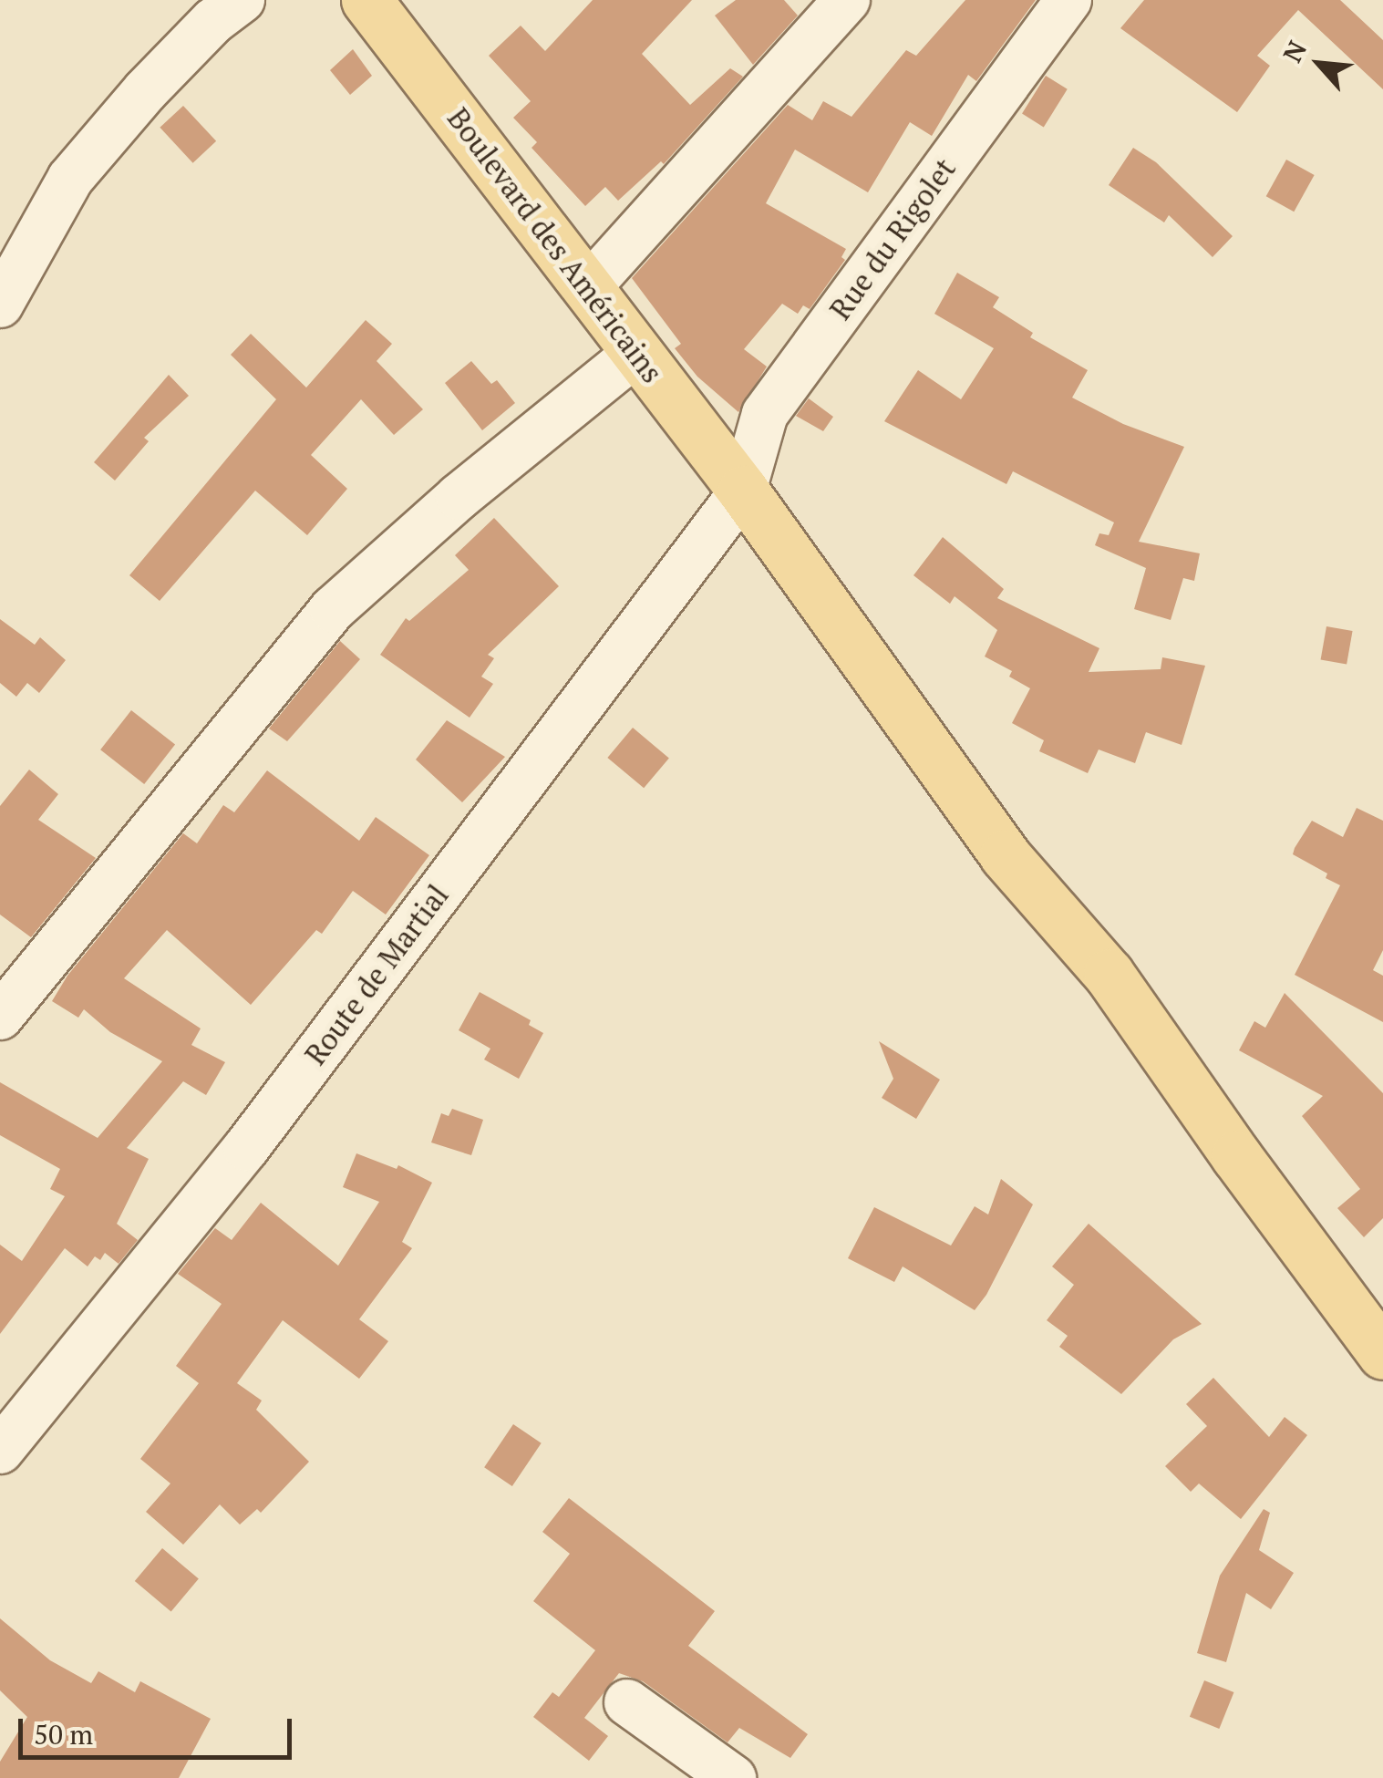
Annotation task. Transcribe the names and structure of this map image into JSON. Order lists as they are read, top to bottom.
{
  "streets": {
    "main road": ["Boulevard des Américains"],
    "street": ["Rue du Rigolet", "Route de Martial"]
  },
  "crossings": [
    ["Rue du Rigolet", "Boulevard des Américains"],
    ["Rue du Rigolet", "Route de Martial"],
    ["Boulevard des Américains", "Route de Martial"]
  ],
  "scale_bar": "50 m",
  "north": "top left"
}
